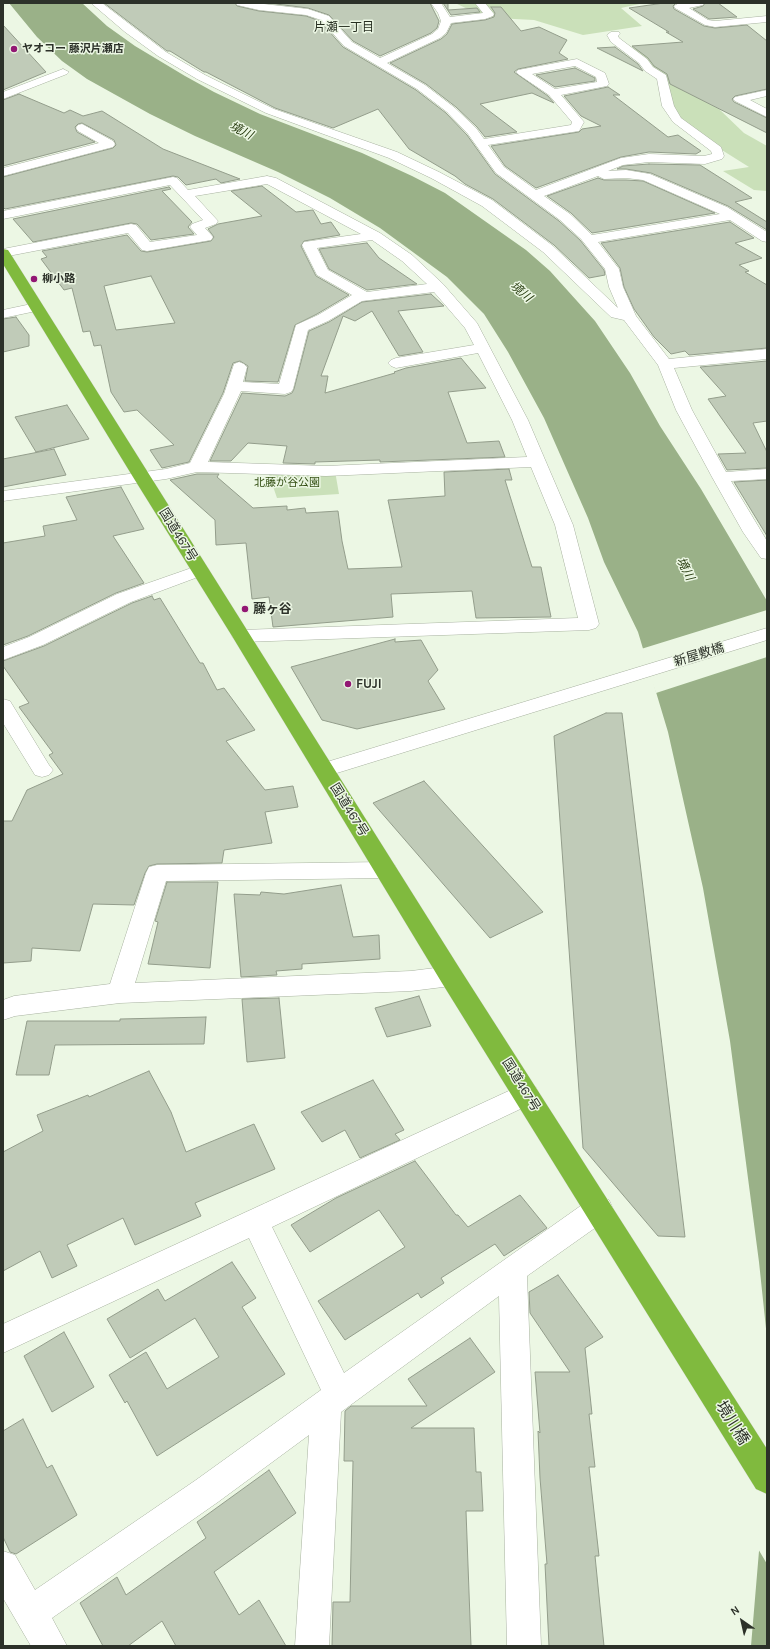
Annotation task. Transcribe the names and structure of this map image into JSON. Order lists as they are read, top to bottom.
{
  "streets": {
    "highway": ["国道467号", "境川橋"],
    "street": ["新屋敷橋"]
  },
  "crossings": [
    ["国道467号", "新屋敷橋"],
    ["国道467号", "境川橋"]
  ],
  "districts": ["片瀬一丁目"],
  "water": ["境川"],
  "parks": ["北藤が谷公園"],
  "places": [
    "ヤオコー 藤沢片瀬店",
    "柳小路",
    "藤ヶ谷",
    "FUJI"
  ],
  "north": "top left"
}
